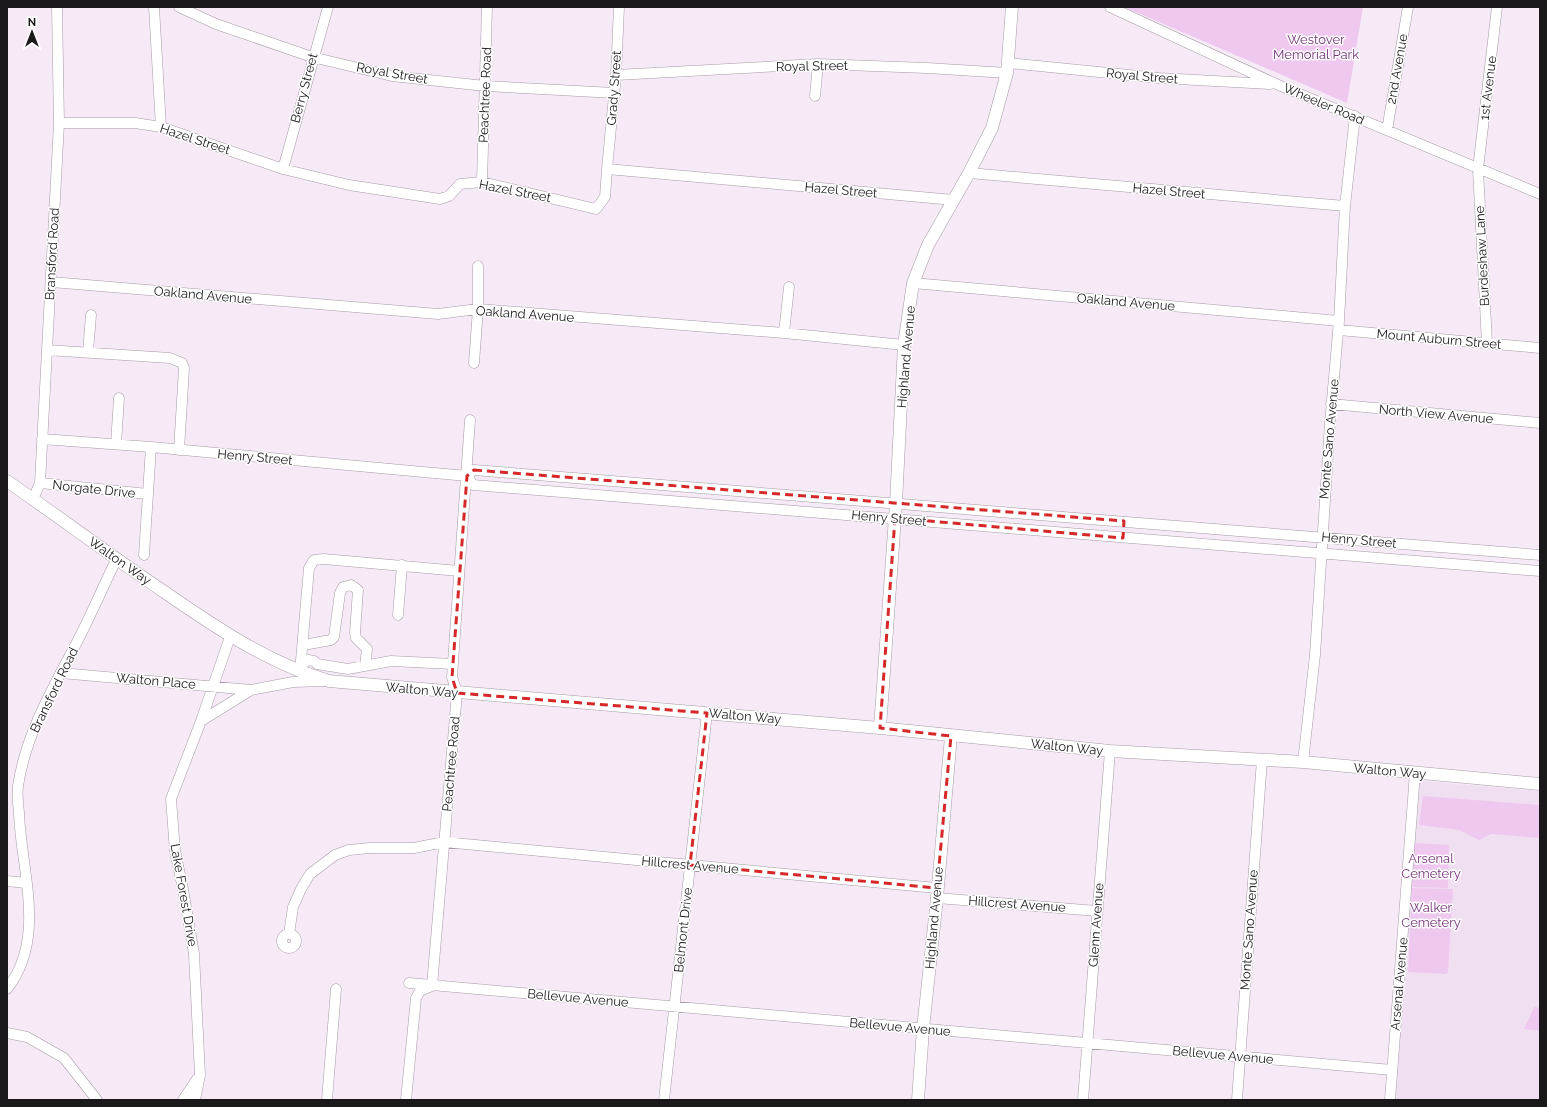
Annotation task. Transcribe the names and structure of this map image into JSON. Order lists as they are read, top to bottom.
{
  "streets": {
    "main road": ["Highland Avenue", "Walton Way"],
    "street": [
      "Royal Street",
      "2nd Avenue",
      "Berry Street",
      "Grady Street",
      "1st Avenue",
      "Peachtree Road",
      "Wheeler Road",
      "Hazel Street",
      "Bransford Road",
      "Burdeshaw Lane",
      "Oakland Avenue",
      "Mount Auburn Street",
      "North View Avenue",
      "Monte Sano Avenue",
      "Henry Street",
      "Norgate Drive",
      "Walton Place",
      "Hillcrest Avenue",
      "Lake Forest Drive",
      "Glenn Avenue",
      "Belmont Drive",
      "Arsenal Avenue",
      "Bellevue Avenue"
    ]
  },
  "crossings": [
    ["Royal Street", "Berry Street"],
    ["Royal Street", "Grady Street"],
    ["Royal Street", "Peachtree Road"],
    ["Royal Street", "Wheeler Road"],
    ["Royal Street", "Highland Avenue"],
    ["2nd Avenue", "Wheeler Road"],
    ["Berry Street", "Hazel Street"],
    ["Grady Street", "Hazel Street"],
    ["1st Avenue", "Wheeler Road"],
    ["1st Avenue", "Burdeshaw Lane"],
    ["Peachtree Road", "Hazel Street"],
    ["Peachtree Road", "Henry Street"],
    ["Peachtree Road", "Walton Way"],
    ["Peachtree Road", "Hillcrest Avenue"],
    ["Peachtree Road", "Bellevue Avenue"],
    ["Wheeler Road", "Burdeshaw Lane"],
    ["Wheeler Road", "Monte Sano Avenue"],
    ["Hazel Street", "Bransford Road"],
    ["Hazel Street", "Highland Avenue"],
    ["Hazel Street", "Monte Sano Avenue"],
    ["Bransford Road", "Oakland Avenue"],
    ["Bransford Road", "Henry Street"],
    ["Bransford Road", "Norgate Drive"],
    ["Bransford Road", "Walton Way"],
    ["Bransford Road", "Walton Place"],
    ["Burdeshaw Lane", "Mount Auburn Street"],
    ["Oakland Avenue", "Mount Auburn Street"],
    ["Oakland Avenue", "Highland Avenue"],
    ["Oakland Avenue", "Monte Sano Avenue"],
    ["Mount Auburn Street", "Monte Sano Avenue"],
    ["Highland Avenue", "Henry Street"],
    ["Highland Avenue", "Walton Way"],
    ["Highland Avenue", "Hillcrest Avenue"],
    ["Highland Avenue", "Bellevue Avenue"],
    ["North View Avenue", "Monte Sano Avenue"],
    ["Monte Sano Avenue", "Henry Street"],
    ["Monte Sano Avenue", "Walton Way"],
    ["Monte Sano Avenue", "Bellevue Avenue"],
    ["Walton Way", "Lake Forest Drive"],
    ["Walton Way", "Glenn Avenue"],
    ["Walton Way", "Belmont Drive"],
    ["Walton Way", "Arsenal Avenue"],
    ["Walton Place", "Lake Forest Drive"],
    ["Hillcrest Avenue", "Glenn Avenue"],
    ["Hillcrest Avenue", "Belmont Drive"],
    ["Glenn Avenue", "Bellevue Avenue"],
    ["Belmont Drive", "Bellevue Avenue"],
    ["Arsenal Avenue", "Bellevue Avenue"]
  ],
  "parks": ["Westover Memorial Park", "Arsenal Cemetery", "Walker Cemetery"],
  "north": "top"
}
